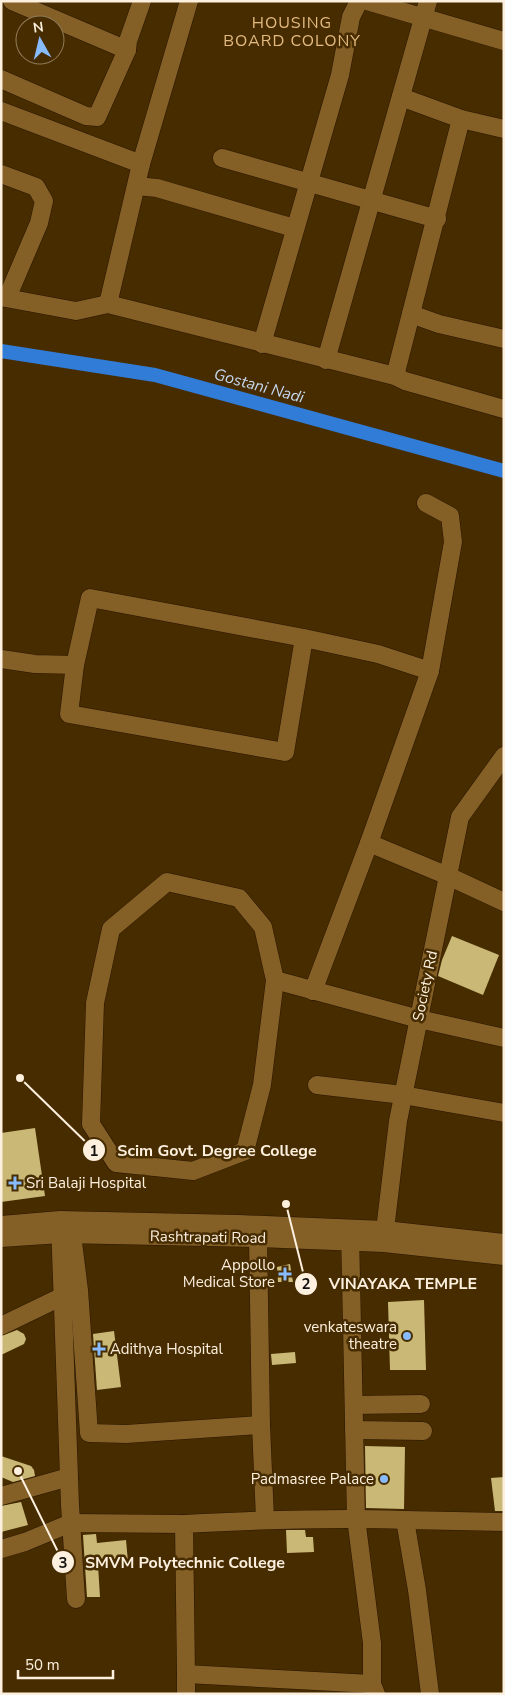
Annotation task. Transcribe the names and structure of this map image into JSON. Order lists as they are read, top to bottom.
{
  "streets": {
    "street": ["Society Rd", "Rashtrapati Road"]
  },
  "crossings": [
    ["Society Rd", "Rashtrapati Road"]
  ],
  "districts": ["HOUSING BOARD COLONY"],
  "water": ["Gostani Nadi"],
  "places": {
    "other": [
      "Scim Govt. Degree College",
      "VINAYAKA TEMPLE",
      "venkateswara theatre",
      "SMVM Polytechnic College",
      "Padmasree Palace"
    ],
    "health": ["Sri Balaji Hospital", "Appollo Medical Store", "Adithya Hospital"]
  },
  "scale_bar": "50 m",
  "north": "top"
}
